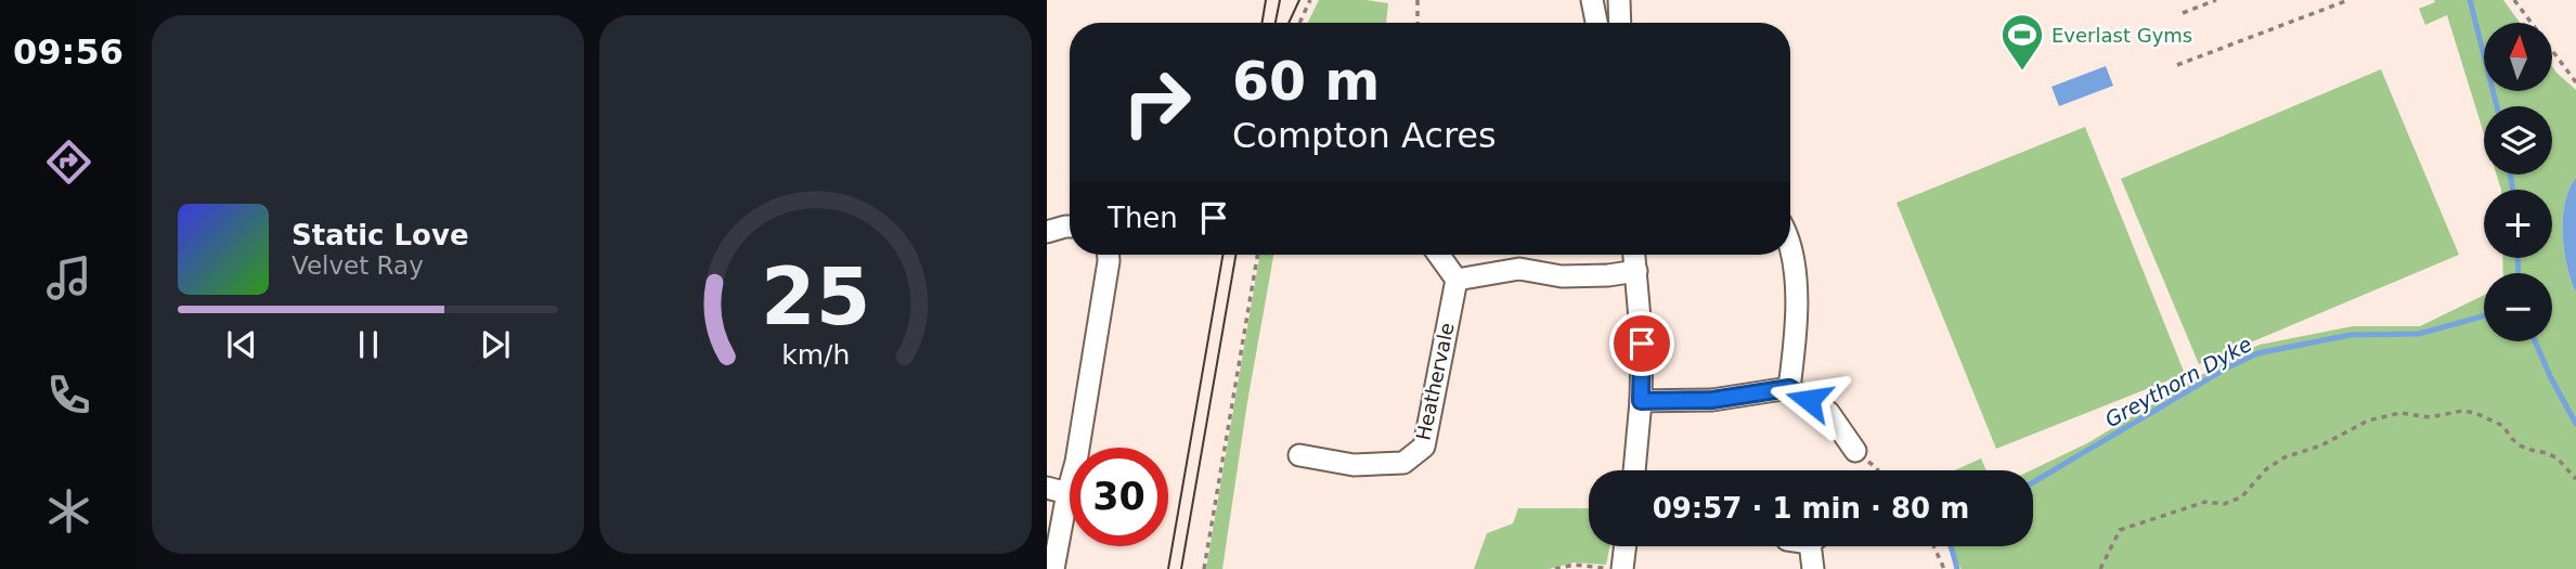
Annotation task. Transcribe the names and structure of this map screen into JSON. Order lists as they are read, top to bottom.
{
  "streets": {
    "street": ["Heathervale"]
  },
  "water": ["Greythorn Dyke"],
  "places": {
    "sports": ["Everlast Gyms"]
  },
  "north": "top",
  "page": {
    "tabs": "09:56",
    "map_buttons": ["+", "−"],
    "turn": ["60 m", "Compton Acres"],
    "then": "Then",
    "song": ["Static Love", "Velvet Ray"],
    "limit": "30",
    "trip": "09:57 · 1 min · 80 m",
    "gauge": ["25", "km/h"]
  }
}
